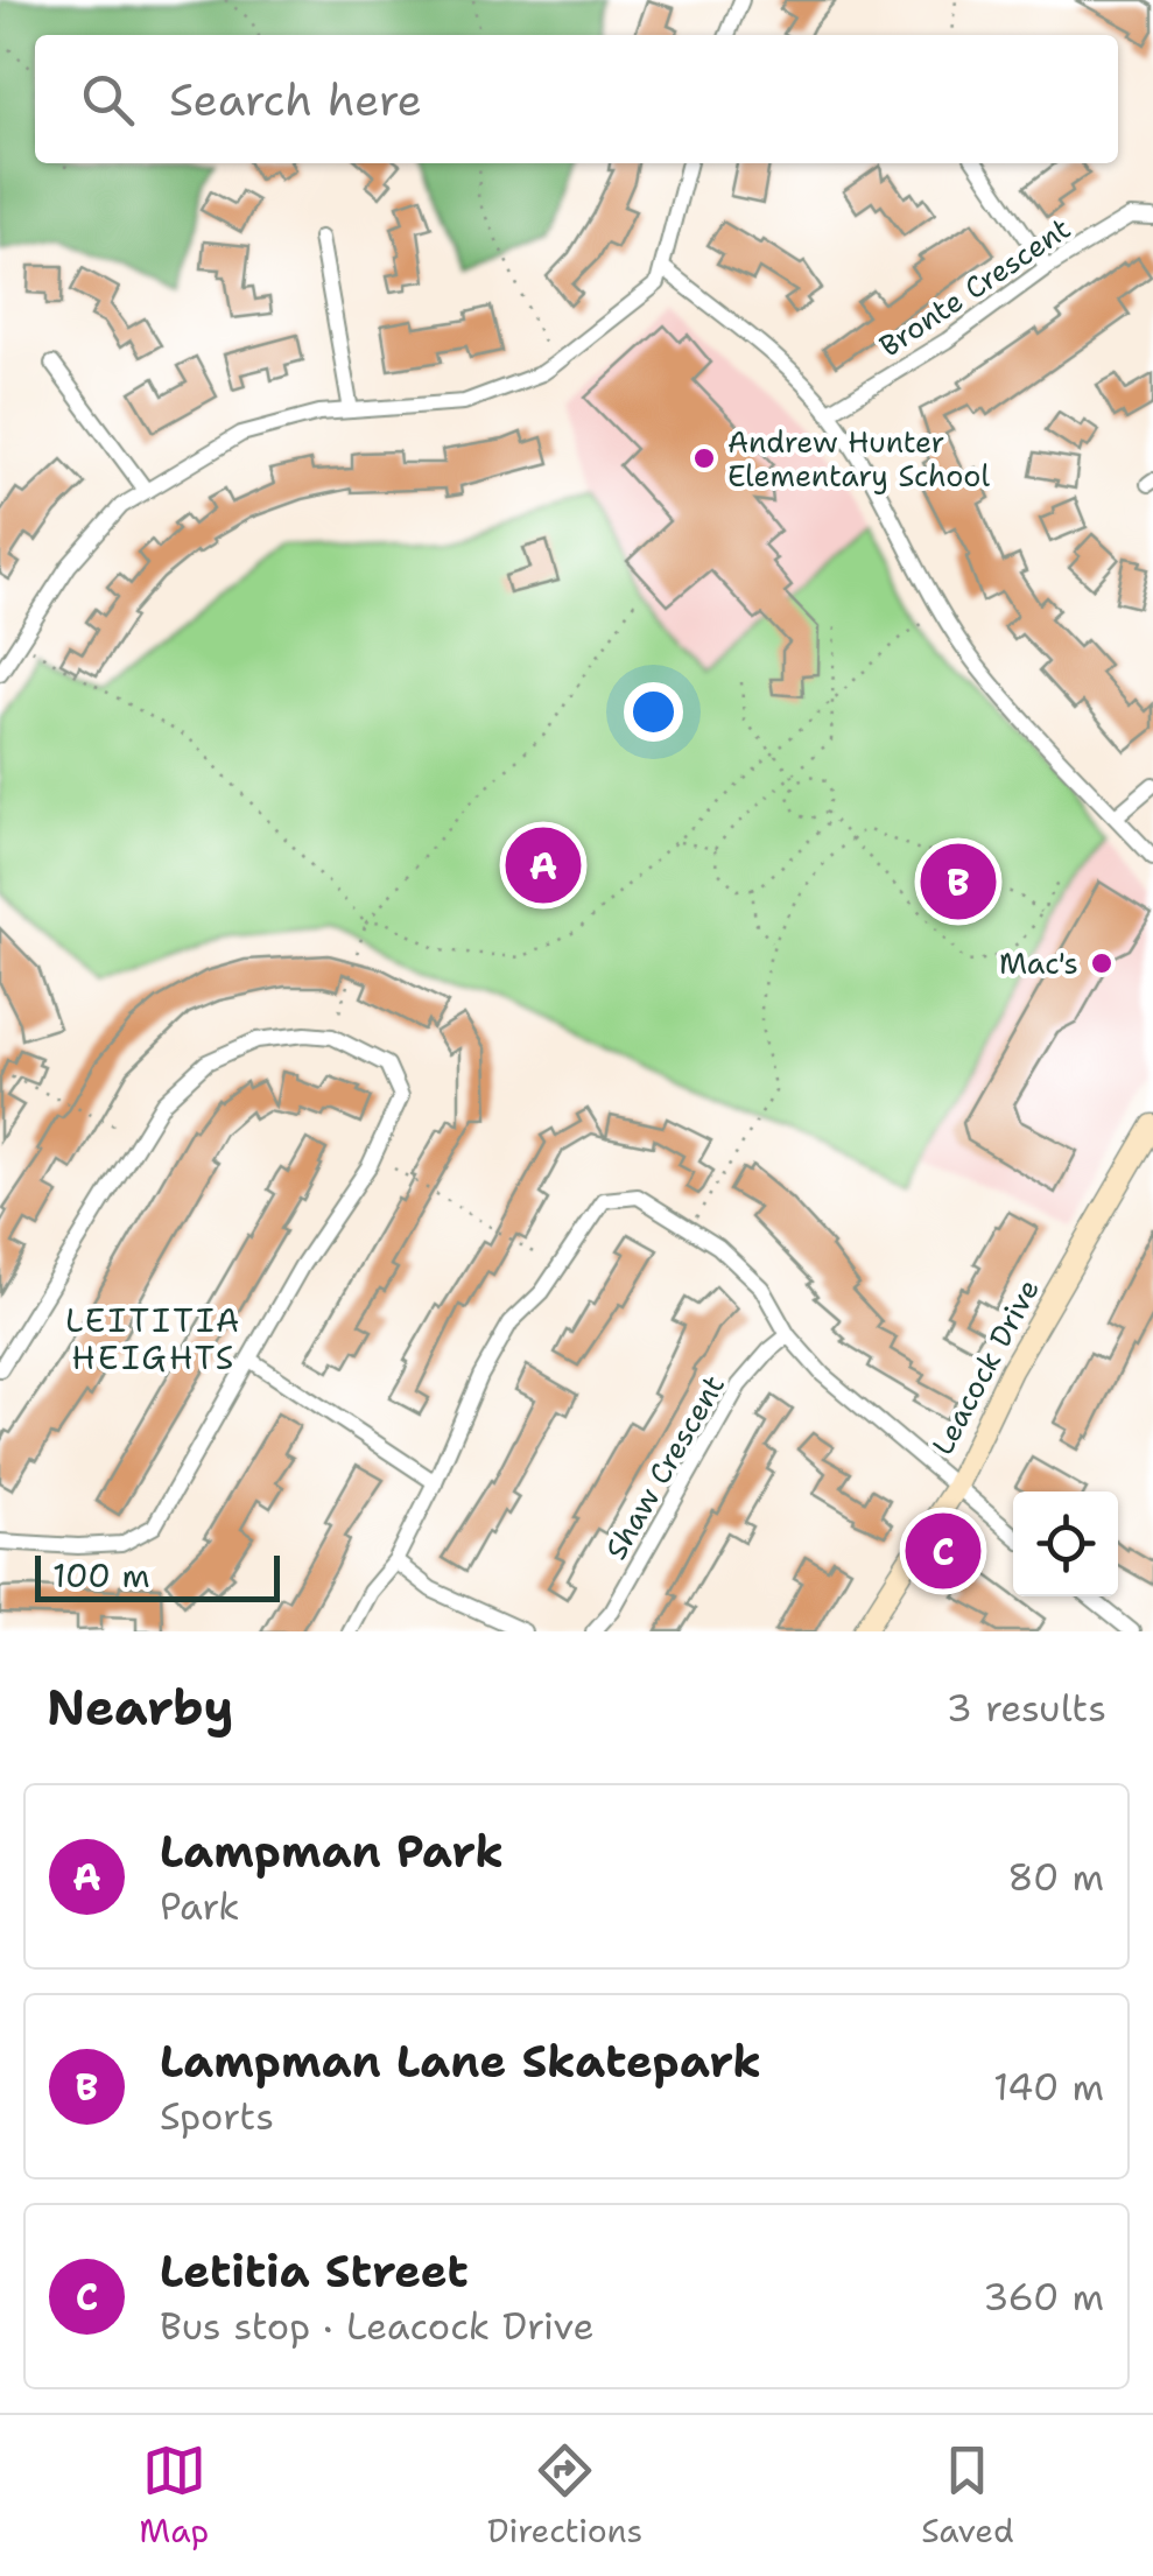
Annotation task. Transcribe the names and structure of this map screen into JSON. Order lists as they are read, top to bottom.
{
  "streets": {
    "street": ["Bronte Crescent", "Leacock Drive", "Shaw Crescent"]
  },
  "districts": ["LEITITIA HEIGHTS"],
  "places": ["Andrew Hunter Elementary School", "Mac's"],
  "scale_bar": "100 m",
  "page": {
    "search": "Search here",
    "pins": ["A", "B", "C"],
    "scale": "100 m",
    "heading": ["Nearby", "3 results"],
    "list": [
      {
        "mark": "A",
        "name": "Lampman Park",
        "note": "Park",
        "value": "80 m"
      },
      {
        "mark": "B",
        "name": "Lampman Lane Skatepark",
        "note": "Sports",
        "value": "140 m"
      },
      {
        "mark": "C",
        "name": "Letitia Street",
        "note": "Bus stop · Leacock Drive",
        "value": "360 m"
      }
    ],
    "nav": ["Map", "Directions", "Saved"]
  }
}
